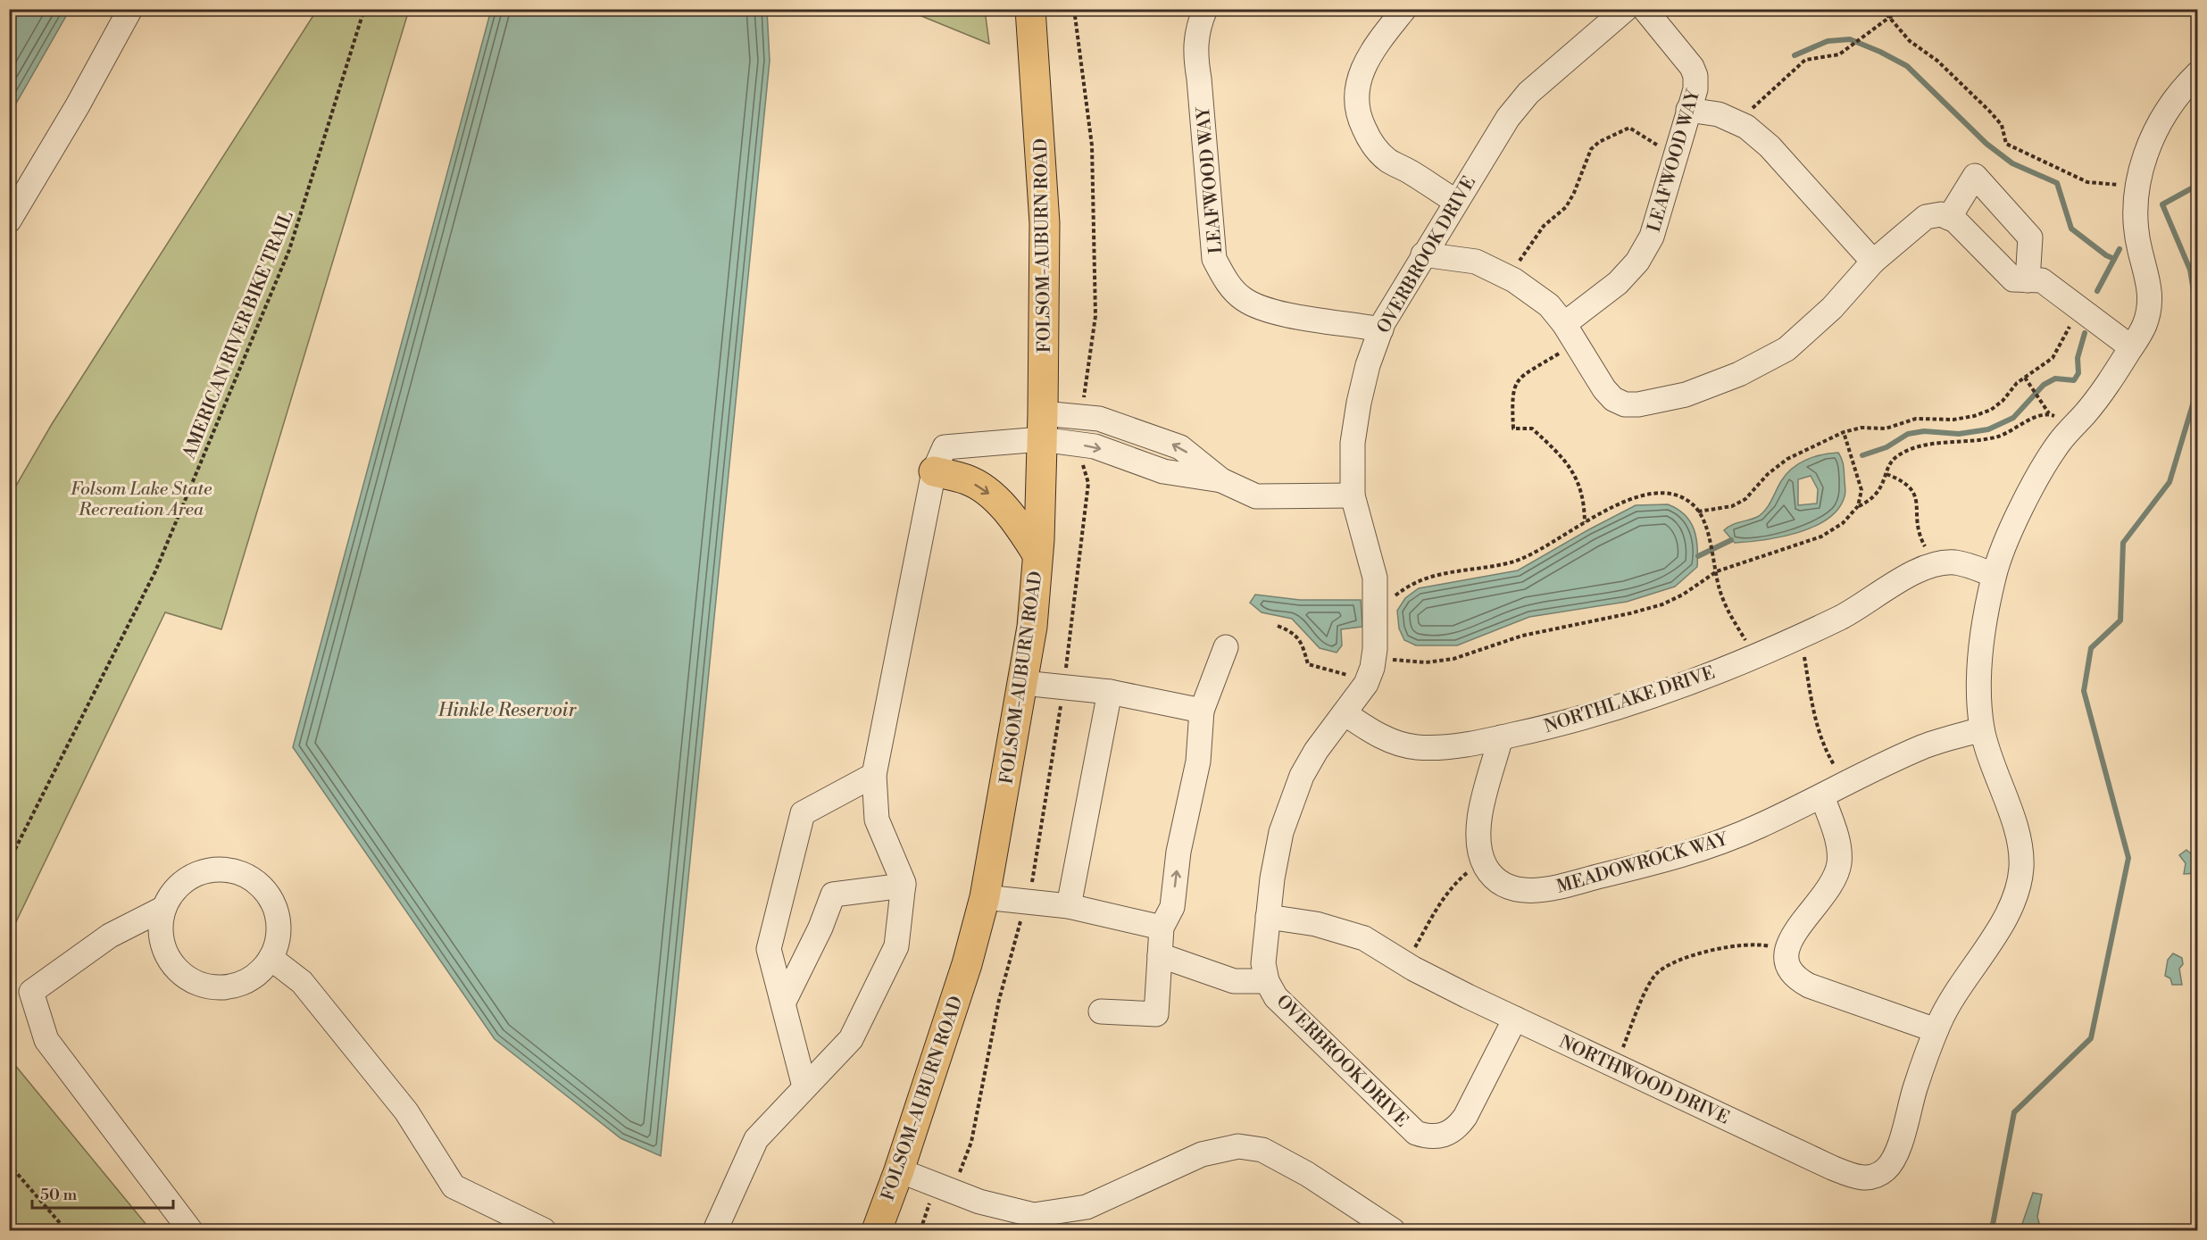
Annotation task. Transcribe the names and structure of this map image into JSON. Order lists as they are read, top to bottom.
{
  "streets": {
    "main road": ["FOLSOM-AUBURN ROAD"],
    "street": [
      "LEAFWOOD WAY",
      "OVERBROOK DRIVE",
      "NORTHLAKE DRIVE",
      "MEADOWROCK WAY",
      "NORTHWOOD DRIVE"
    ],
    "path": ["AMERICAN RIVER BIKE TRAIL"]
  },
  "crossings": [
    ["LEAFWOOD WAY", "OVERBROOK DRIVE"],
    ["OVERBROOK DRIVE", "NORTHLAKE DRIVE"],
    ["OVERBROOK DRIVE", "NORTHWOOD DRIVE"],
    ["NORTHLAKE DRIVE", "MEADOWROCK WAY"]
  ],
  "water": ["Hinkle Reservoir"],
  "parks": ["Folsom Lake State Recreation Area"],
  "scale_bar": "50 m"
}
